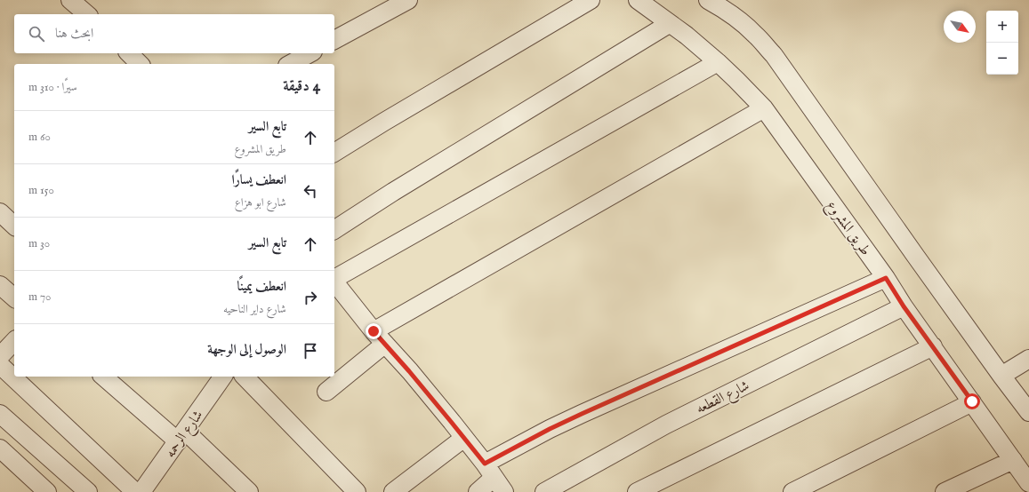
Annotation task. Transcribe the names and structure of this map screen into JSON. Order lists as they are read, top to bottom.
{
  "streets": {
    "street": ["طريق المشروع", "شارع القطعه", "شارع الرحمه"]
  },
  "crossings": [
    ["طريق المشروع", "شارع القطعه"]
  ],
  "north": "bottom right",
  "page": {
    "map_buttons": ["+", "−"],
    "search": "ابحث هنا",
    "heading": ["4 دقيقة", "سيرًا · 310 m"],
    "list": [
      ["تابع السير", "طريق المشروع", "60 m"],
      ["انعطف يسارًا", "شارع ابو هزاع", "150 m"],
      ["تابع السير", "30 m"],
      ["انعطف يمينًا", "شارع داير الناحيه", "70 m"],
      "الوصول إلى الوجهة"
    ]
  }
}
